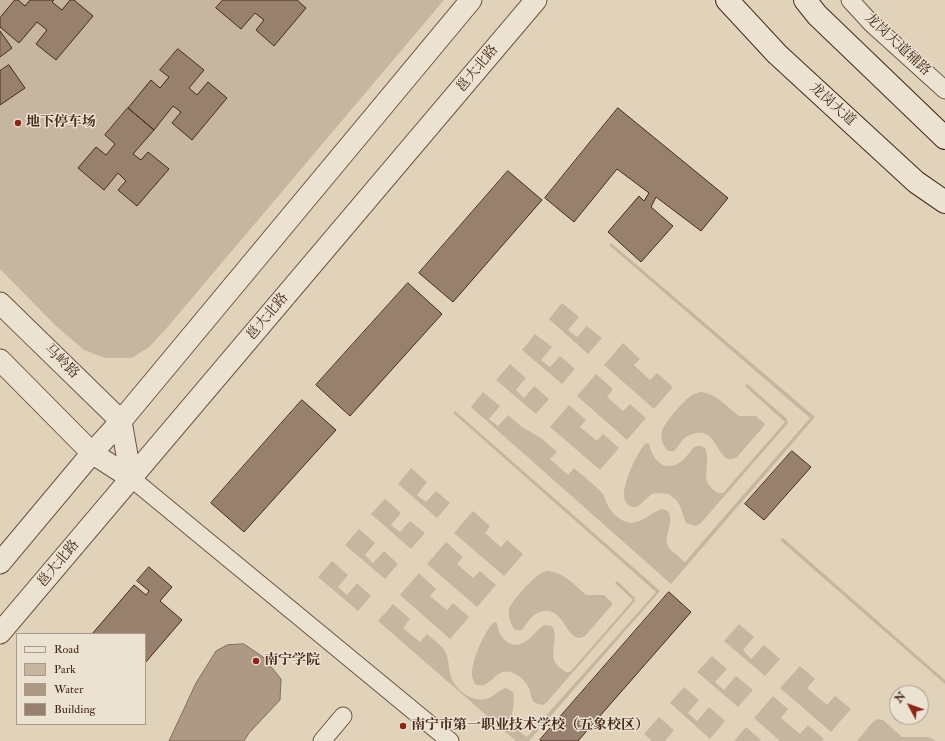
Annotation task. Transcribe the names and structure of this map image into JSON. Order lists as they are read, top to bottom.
{
  "streets": {
    "main road": ["龙岗大道"],
    "street": ["龙岗大道辅路", "邕大北路", "马岭路"]
  },
  "places": ["地下停车场", "南宁学院", "南宁市第一职业技术学校（五象校区）"],
  "legend": [
    "Road",
    "Park",
    "Water",
    "Building"
  ],
  "north": "top left"
}
